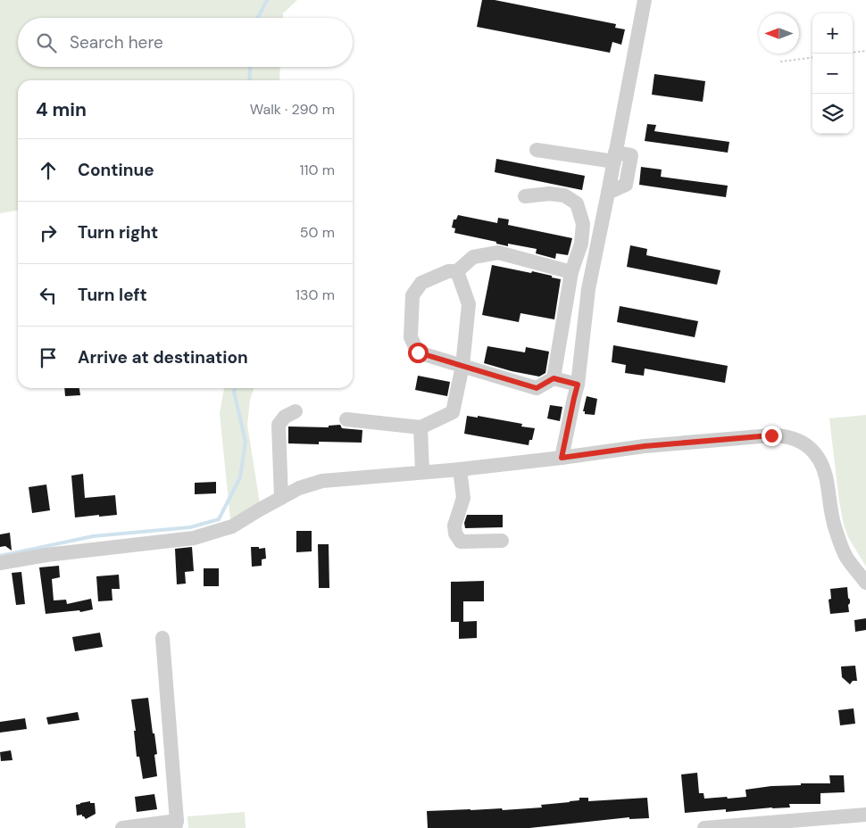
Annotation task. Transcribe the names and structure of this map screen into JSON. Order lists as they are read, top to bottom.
{
  "north": "left",
  "page": {
    "map_buttons": ["+", "−"],
    "search": "Search here",
    "heading": ["4 min", "Walk · 290 m"],
    "list": [
      ["Continue", "110 m"],
      ["Turn right", "50 m"],
      ["Turn left", "130 m"],
      "Arrive at destination"
    ]
  }
}
